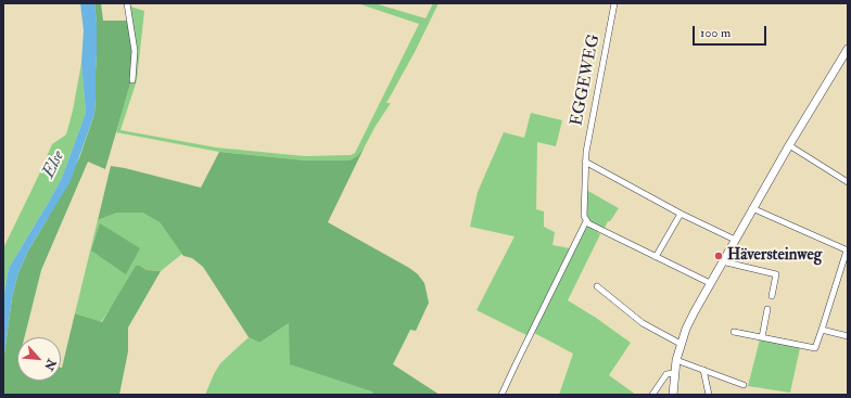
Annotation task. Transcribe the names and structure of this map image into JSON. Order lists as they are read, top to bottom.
{
  "streets": {
    "street": ["EGGEWEG"]
  },
  "water": ["Else"],
  "places": ["Häversteinweg"],
  "scale_bar": "100 m",
  "north": "bottom right"
}
